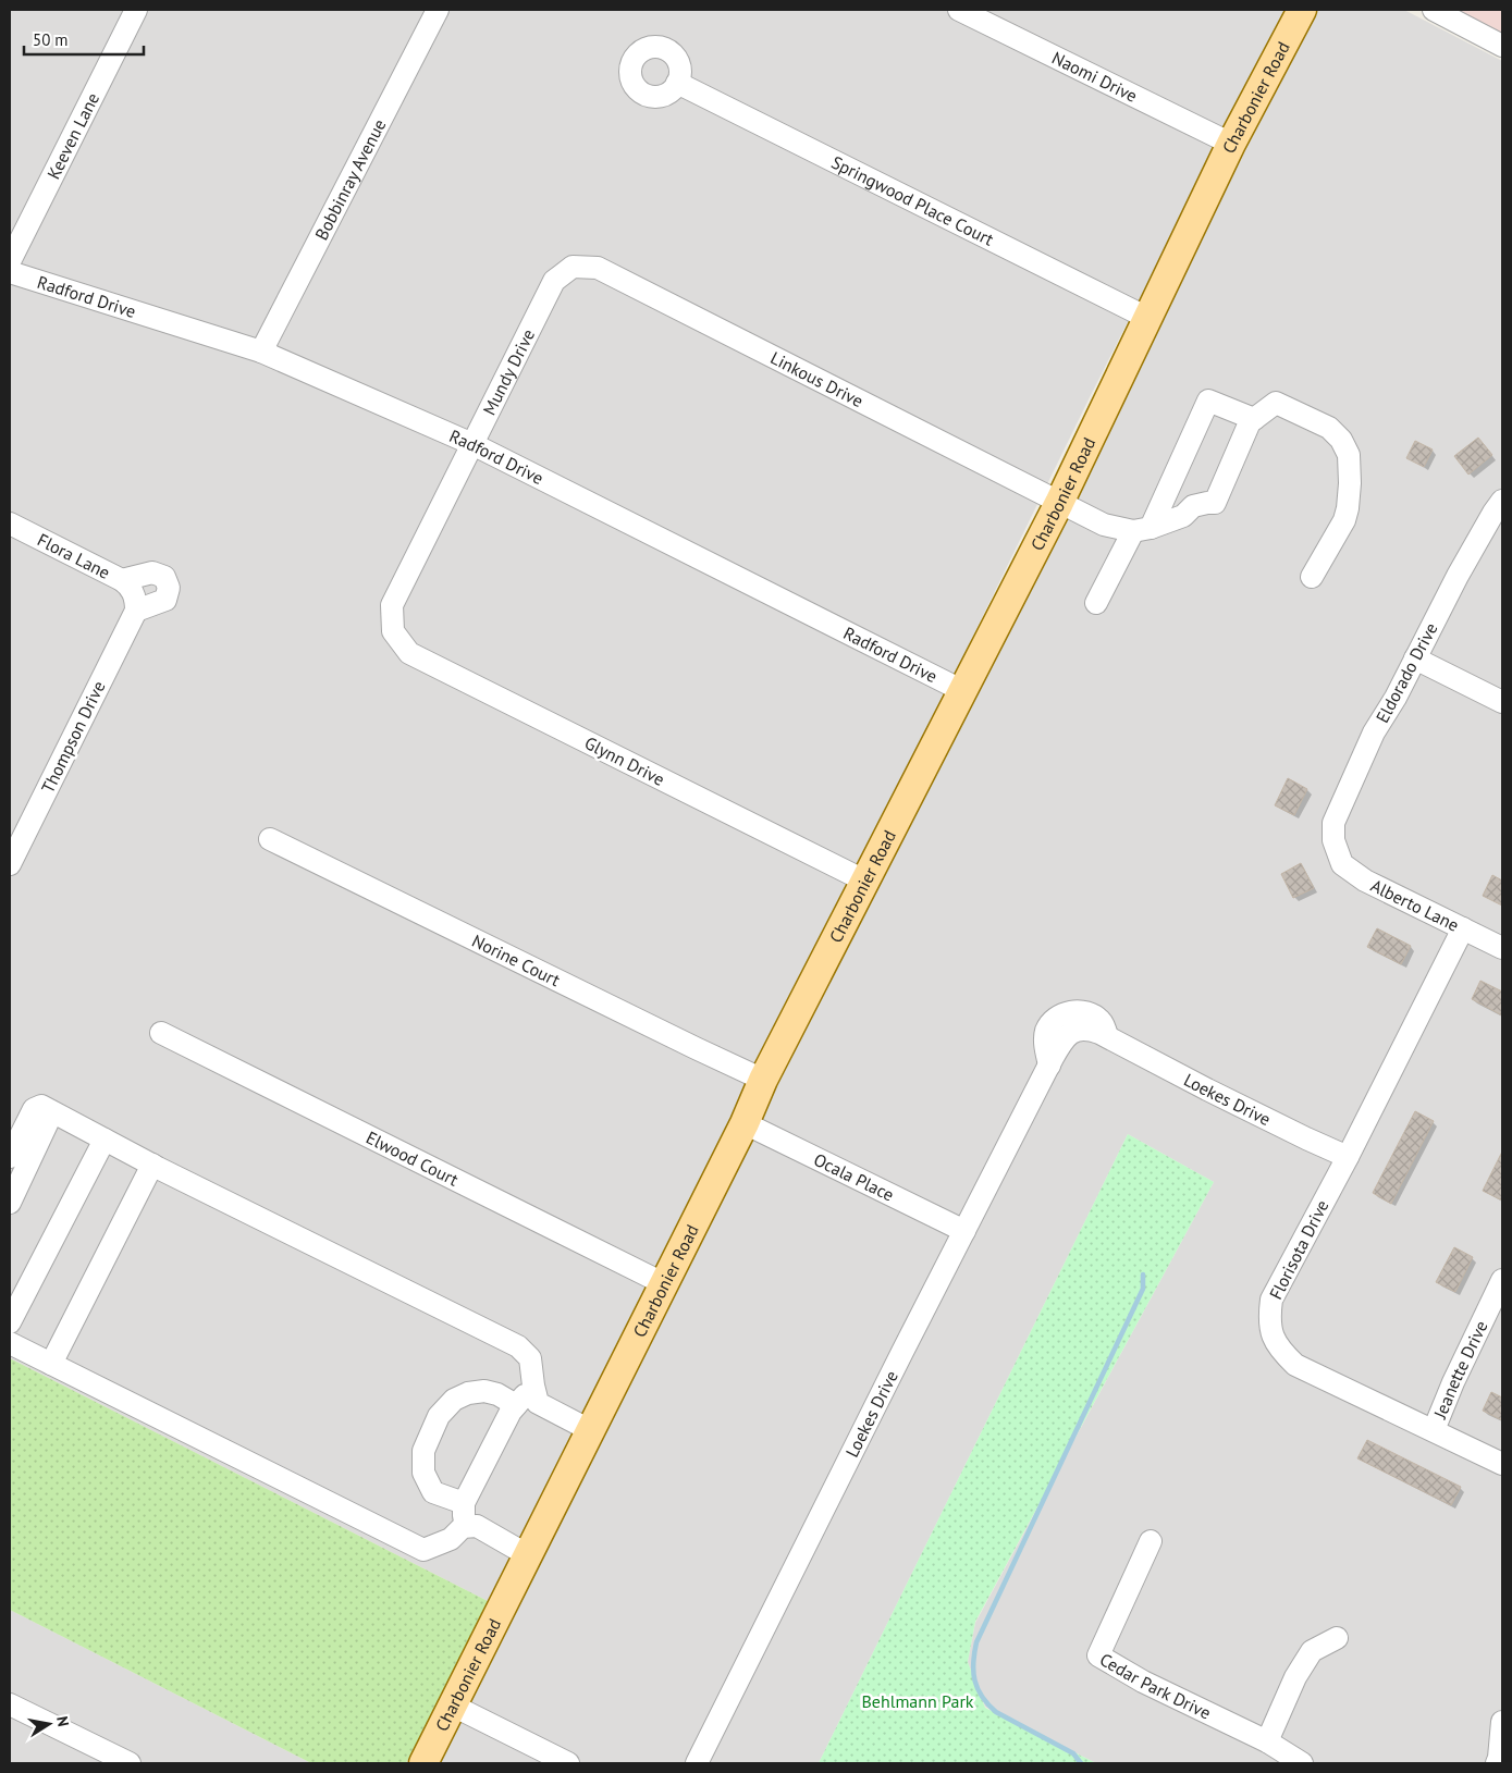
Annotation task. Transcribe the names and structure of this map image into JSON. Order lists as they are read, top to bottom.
{
  "streets": {
    "main road": ["Charbonier Road"],
    "street": [
      "Naomi Drive",
      "Keeven Lane",
      "Bobbinray Avenue",
      "Springwood Place Court",
      "Radford Drive",
      "Mundy Drive",
      "Linkous Drive",
      "Flora Lane",
      "Eldorado Drive",
      "Thompson Drive",
      "Glynn Drive",
      "Alberto Lane",
      "Norine Court",
      "Loekes Drive",
      "Elwood Court",
      "Ocala Place",
      "Florisota Drive",
      "Jeanette Drive",
      "Cedar Park Drive"
    ]
  },
  "crossings": [
    ["Naomi Drive", "Charbonier Road"],
    ["Charbonier Road", "Springwood Place Court"],
    ["Charbonier Road", "Radford Drive"],
    ["Charbonier Road", "Linkous Drive"],
    ["Charbonier Road", "Glynn Drive"],
    ["Charbonier Road", "Norine Court"],
    ["Charbonier Road", "Elwood Court"],
    ["Charbonier Road", "Ocala Place"],
    ["Bobbinray Avenue", "Radford Drive"],
    ["Radford Drive", "Mundy Drive"],
    ["Mundy Drive", "Linkous Drive"],
    ["Mundy Drive", "Glynn Drive"],
    ["Flora Lane", "Thompson Drive"],
    ["Eldorado Drive", "Alberto Lane"],
    ["Alberto Lane", "Florisota Drive"],
    ["Loekes Drive", "Ocala Place"],
    ["Loekes Drive", "Florisota Drive"],
    ["Florisota Drive", "Jeanette Drive"]
  ],
  "parks": ["Behlmann Park"],
  "scale_bar": "50 m",
  "north": "right"
}
